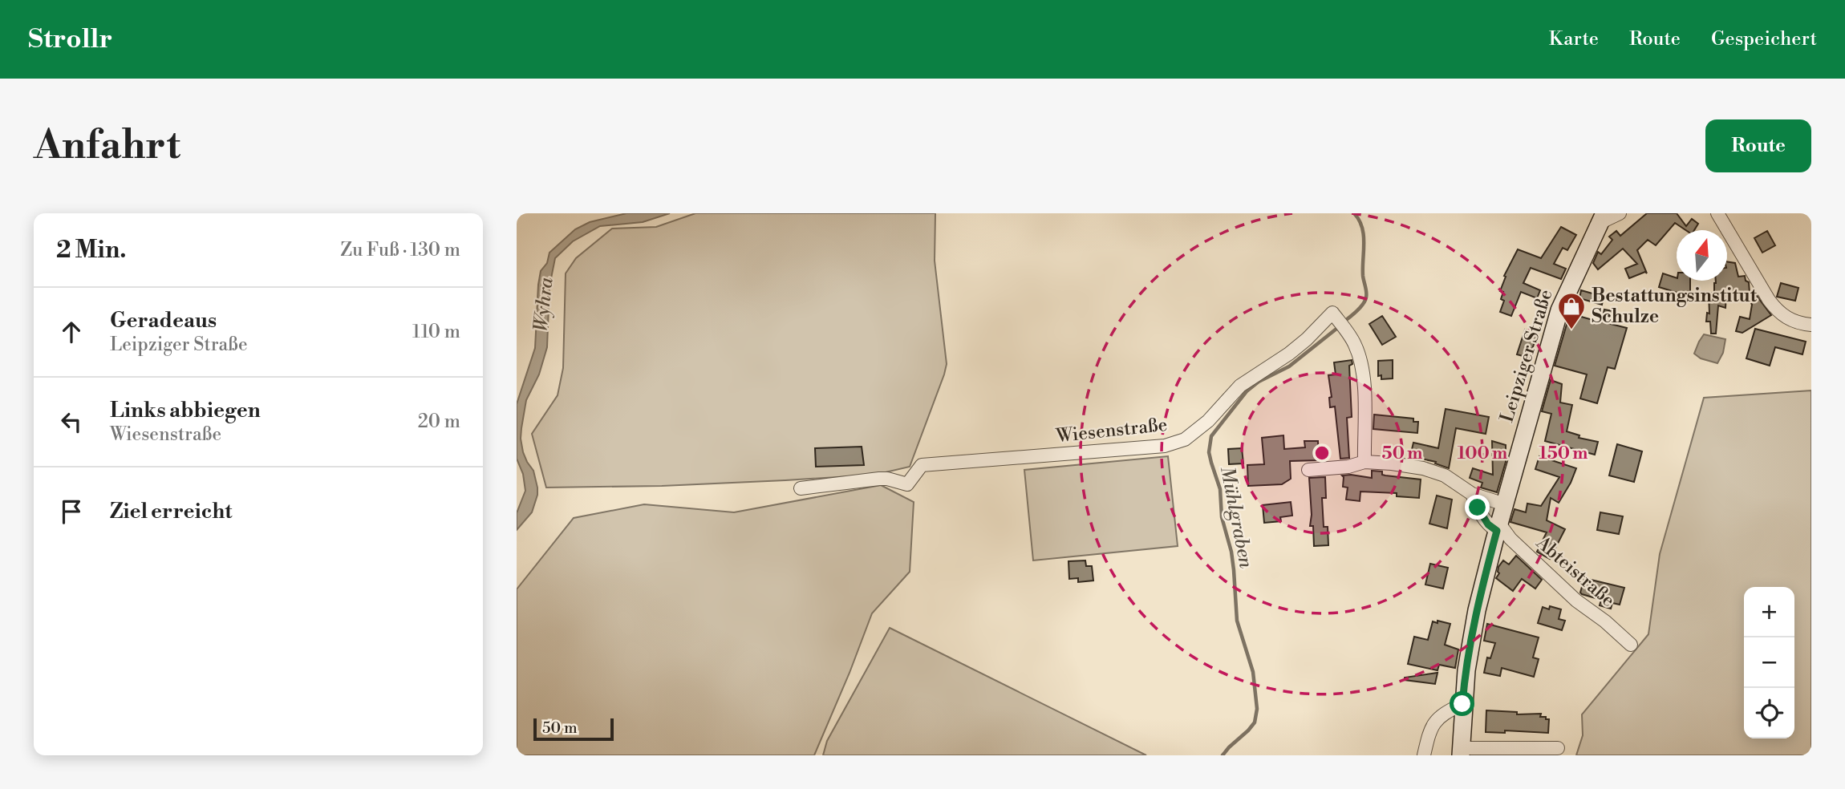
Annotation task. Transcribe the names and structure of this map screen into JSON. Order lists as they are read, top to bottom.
{
  "streets": {
    "street": ["Leipziger Straße", "Wiesenstraße", "Abteistraße"]
  },
  "crossings": [
    ["Leipziger Straße", "Abteistraße"]
  ],
  "water": ["Wyhra", "Mühlgraben"],
  "places": {
    "shop": ["Bestattungsinstitut Schulze"]
  },
  "scale_bar": "50 m",
  "north": "top",
  "page": {
    "header": "Strollr",
    "nav": ["Karte", "Route", "Gespeichert"],
    "buttons": "Route",
    "title": "Anfahrt",
    "heading": ["2 Min.", "Zu Fuß · 130 m"],
    "list": [
      ["Geradeaus", "Leipziger Straße", "110 m"],
      ["Links abbiegen", "Wiesenstraße", "20 m"],
      "Ziel erreicht"
    ],
    "map_buttons": ["+", "−"],
    "scale": "50 m"
  },
  "rings": ["50 m", "100 m", "150 m"]
}
